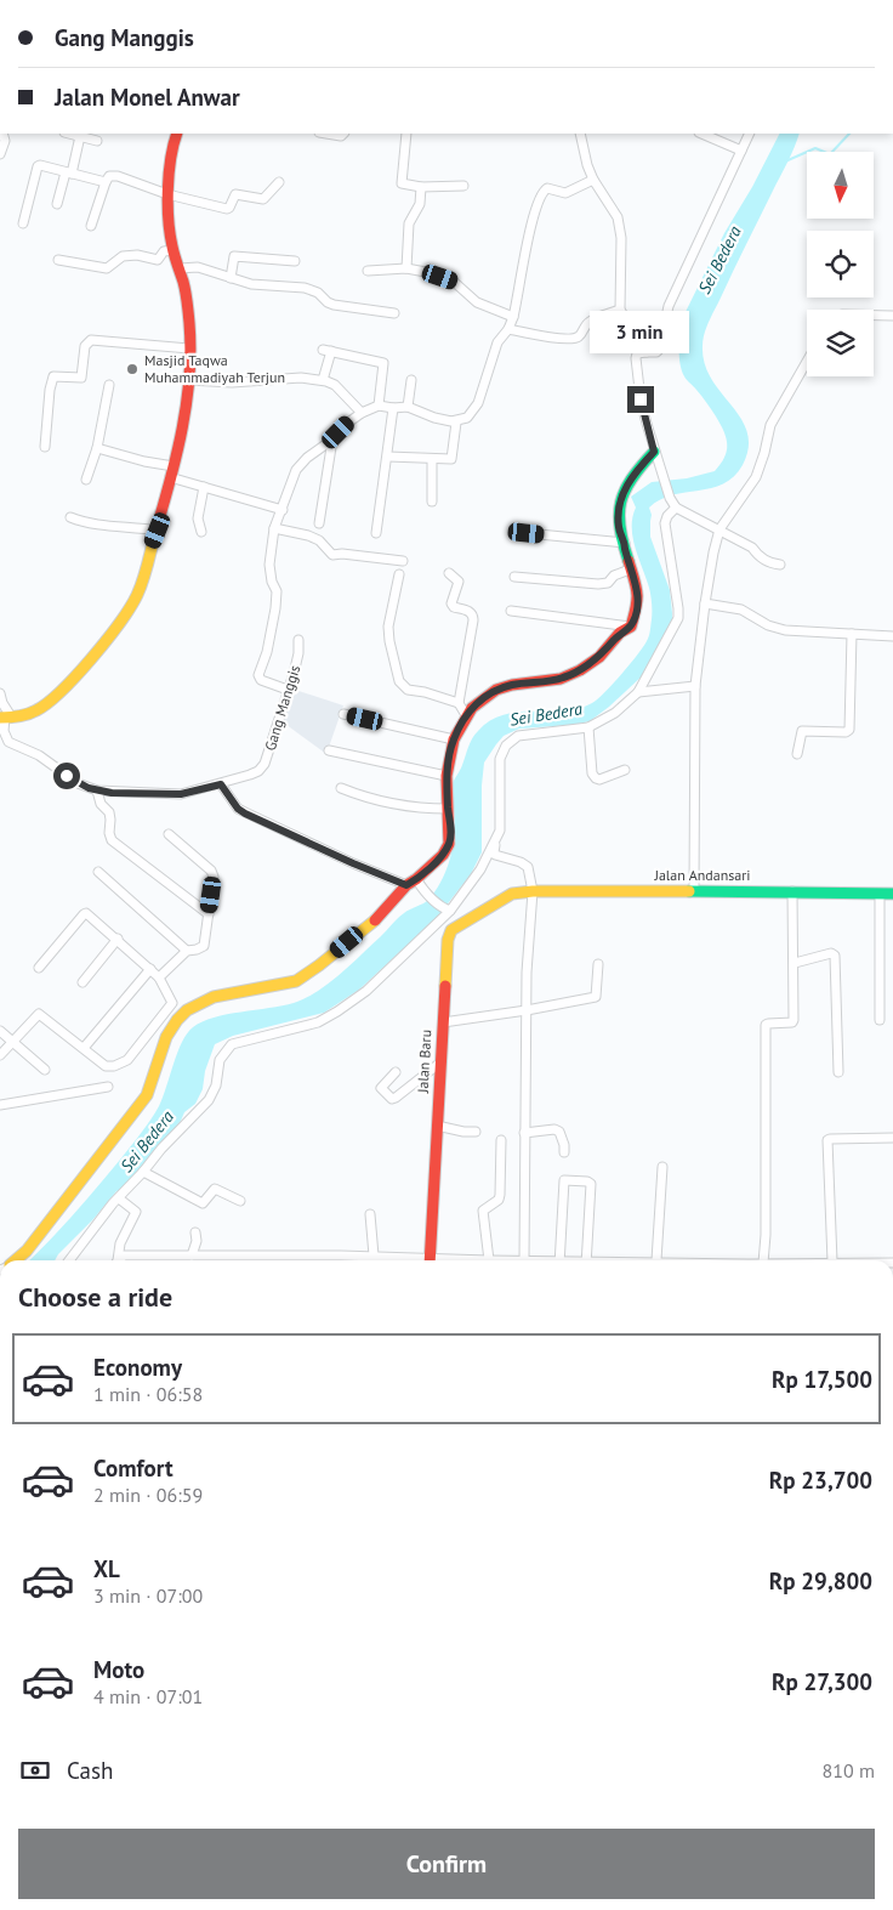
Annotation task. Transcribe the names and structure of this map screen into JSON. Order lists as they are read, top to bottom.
{
  "streets": {
    "street": ["Gang Manggis", "Jalan Andansari", "Jalan Baru"]
  },
  "crossings": [
    ["Jalan Andansari", "Jalan Baru"]
  ],
  "water": ["Sei Bedera"],
  "places": ["Masjid Taqwa Muhammadiyah Terjun"],
  "north": "bottom",
  "page": {
    "banner": ["Gang Manggis", "Jalan Monel Anwar"],
    "bubble": "3 min",
    "heading": "Choose a ride",
    "list": [
      {
        "name": "Economy",
        "note": "1 min · 06:58",
        "value": "Rp 17,500"
      },
      {
        "name": "Comfort",
        "note": "2 min · 06:59",
        "value": "Rp 23,700"
      },
      {
        "name": "XL",
        "note": "3 min · 07:00",
        "value": "Rp 29,800"
      },
      {
        "name": "Moto",
        "note": "4 min · 07:01",
        "value": "Rp 27,300"
      }
    ],
    "pay": ["Cash", "810 m"],
    "buttons": "Confirm"
  }
}
